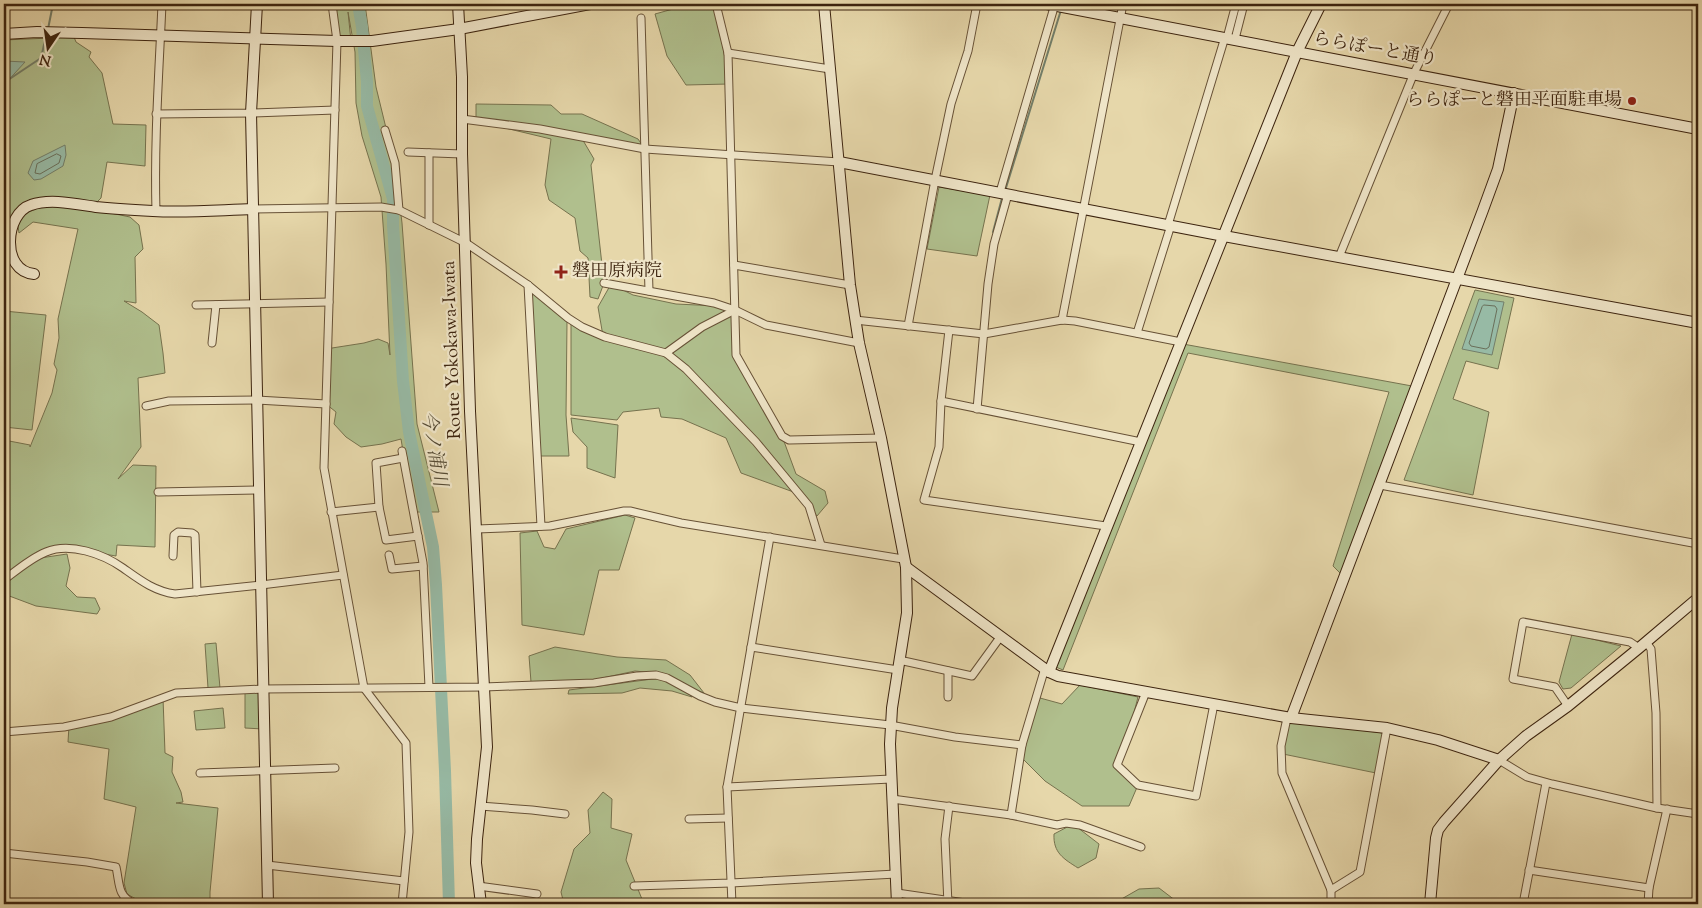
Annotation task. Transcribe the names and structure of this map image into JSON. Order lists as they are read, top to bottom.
{
  "streets": {
    "street": ["ららぽーと通り", "Route Yokokawa-Iwata"]
  },
  "water": ["今ノ浦川"],
  "places": {
    "other": ["ららぽーと磐田平面駐車場"],
    "health": ["磐田原病院"]
  },
  "north": "bottom"
}
